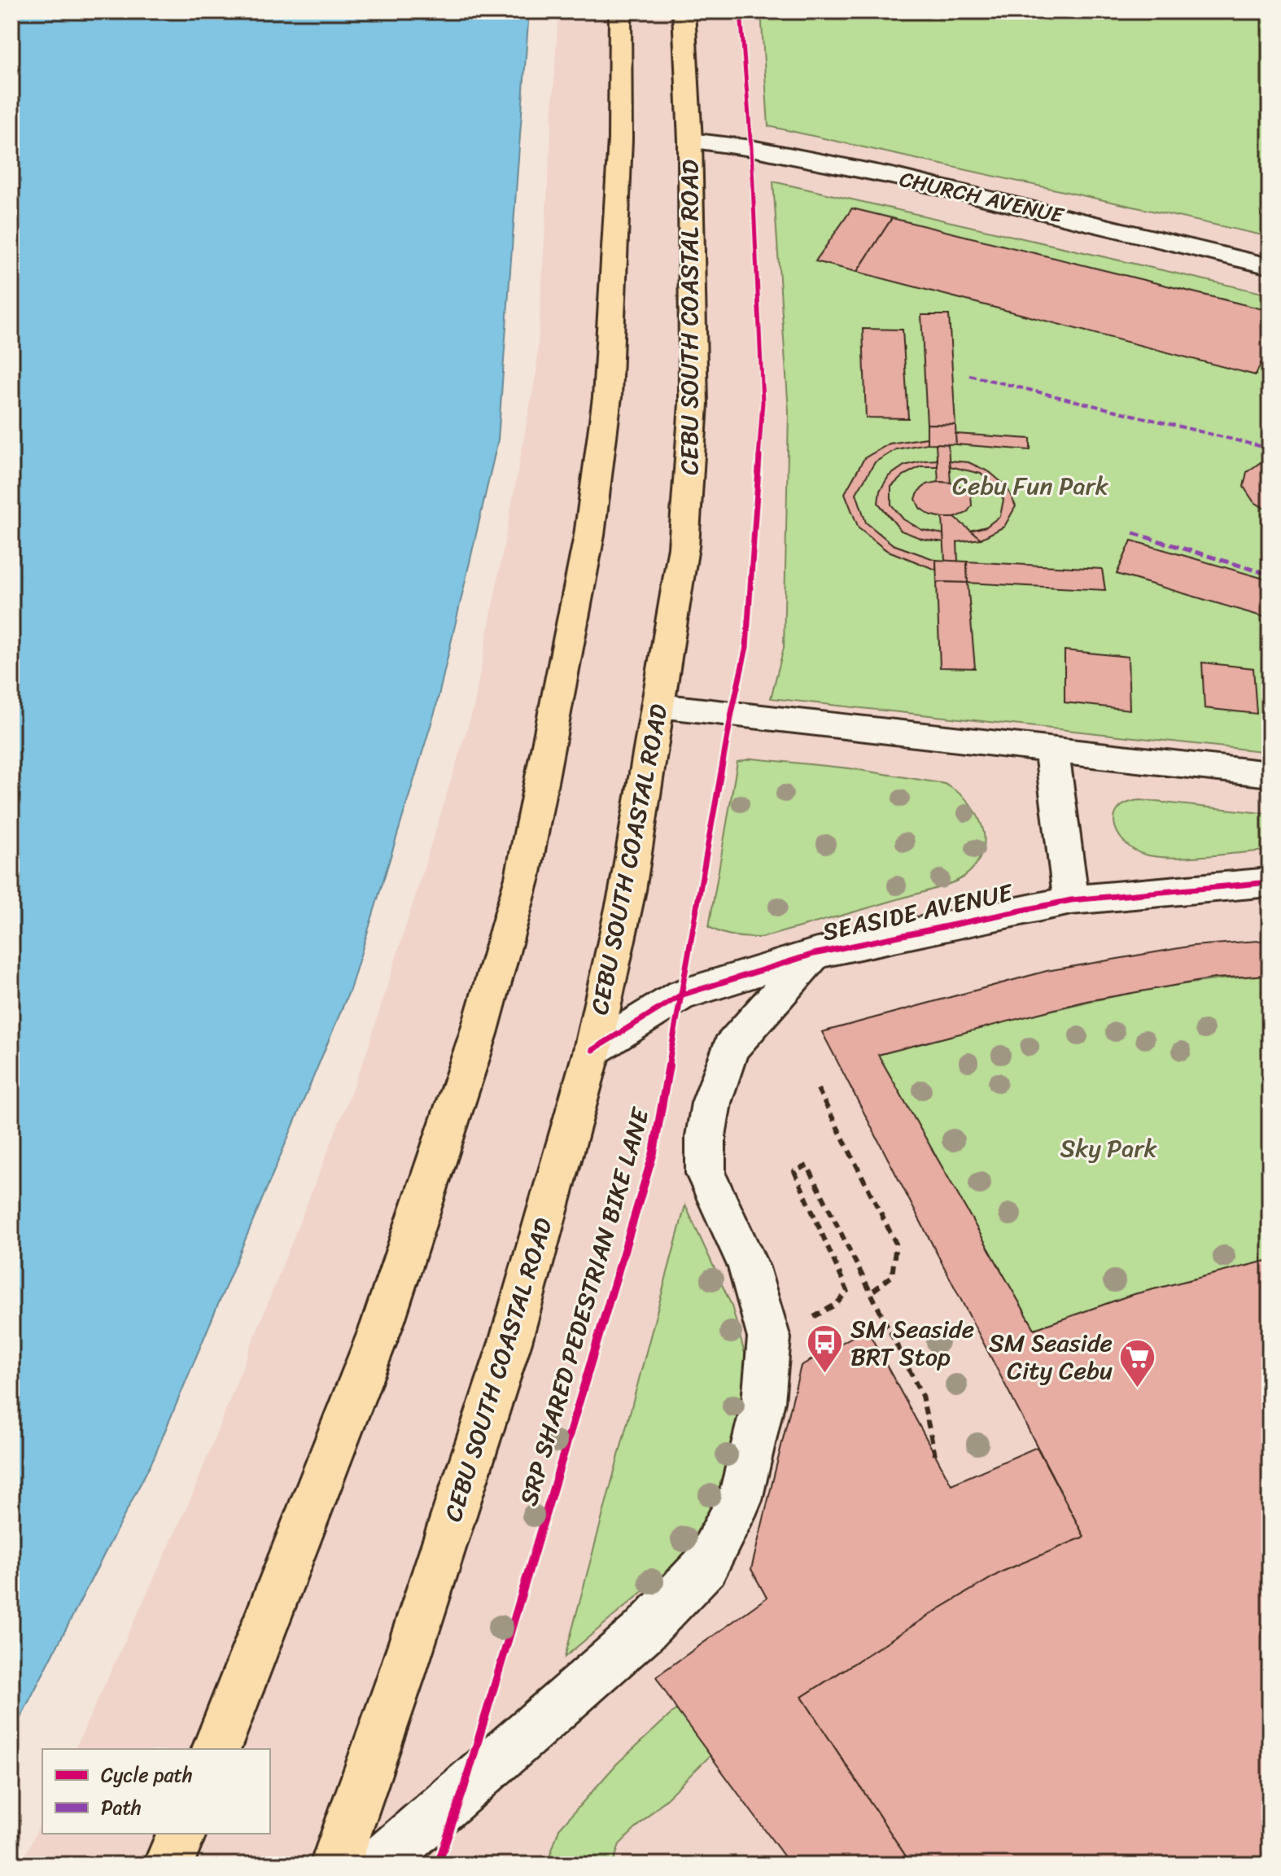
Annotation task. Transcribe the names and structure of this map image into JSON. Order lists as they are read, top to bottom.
{
  "streets": {
    "highway": ["CEBU SOUTH COASTAL ROAD"],
    "street": ["CHURCH AVENUE", "SEASIDE AVENUE"],
    "cycle path": ["SRP SHARED PEDESTRIAN BIKE LANE"]
  },
  "crossings": [
    ["CHURCH AVENUE", "CEBU SOUTH COASTAL ROAD"],
    ["CEBU SOUTH COASTAL ROAD", "SEASIDE AVENUE"]
  ],
  "parks": ["Cebu Fun Park", "Sky Park"],
  "places": {
    "bus stop": ["SM Seaside BRT Stop"],
    "supermarket": ["SM Seaside City Cebu"]
  },
  "legend": ["Cycle path", "Path"]
}
